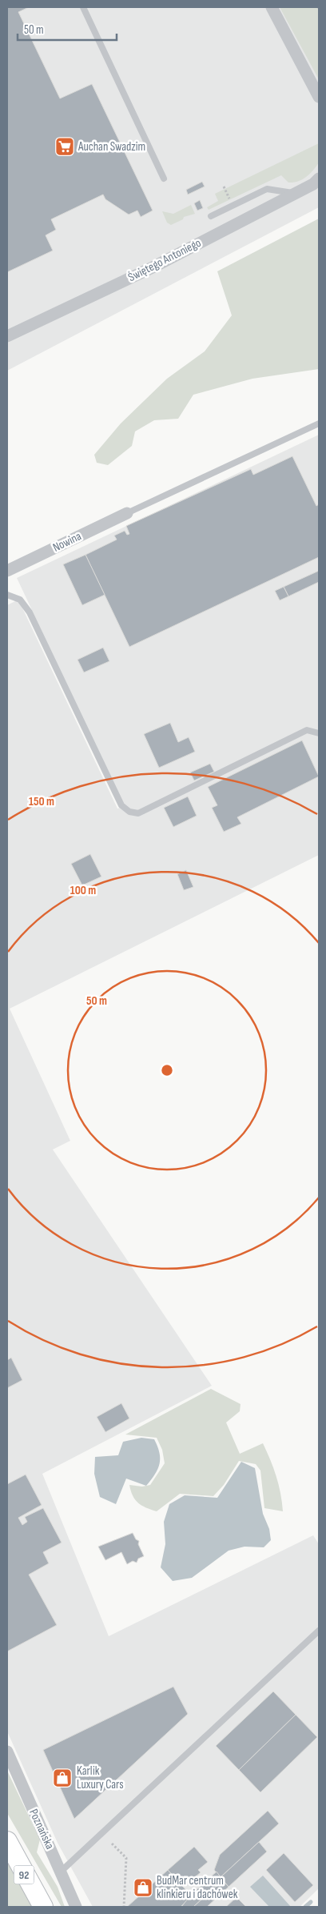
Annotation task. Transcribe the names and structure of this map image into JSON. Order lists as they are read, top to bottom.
{
  "streets": {
    "main road": ["92"],
    "street": ["Świętego Antoniego", "Nowina", "Poznańska"]
  },
  "places": {
    "supermarket": ["Auchan Swadzim"],
    "shop": ["Karlik Luxury Cars", "BudMar centrum klinkieru i dachówek"]
  },
  "scale_bar": "50 m",
  "rings": ["150 m", "100 m", "50 m"]
}
